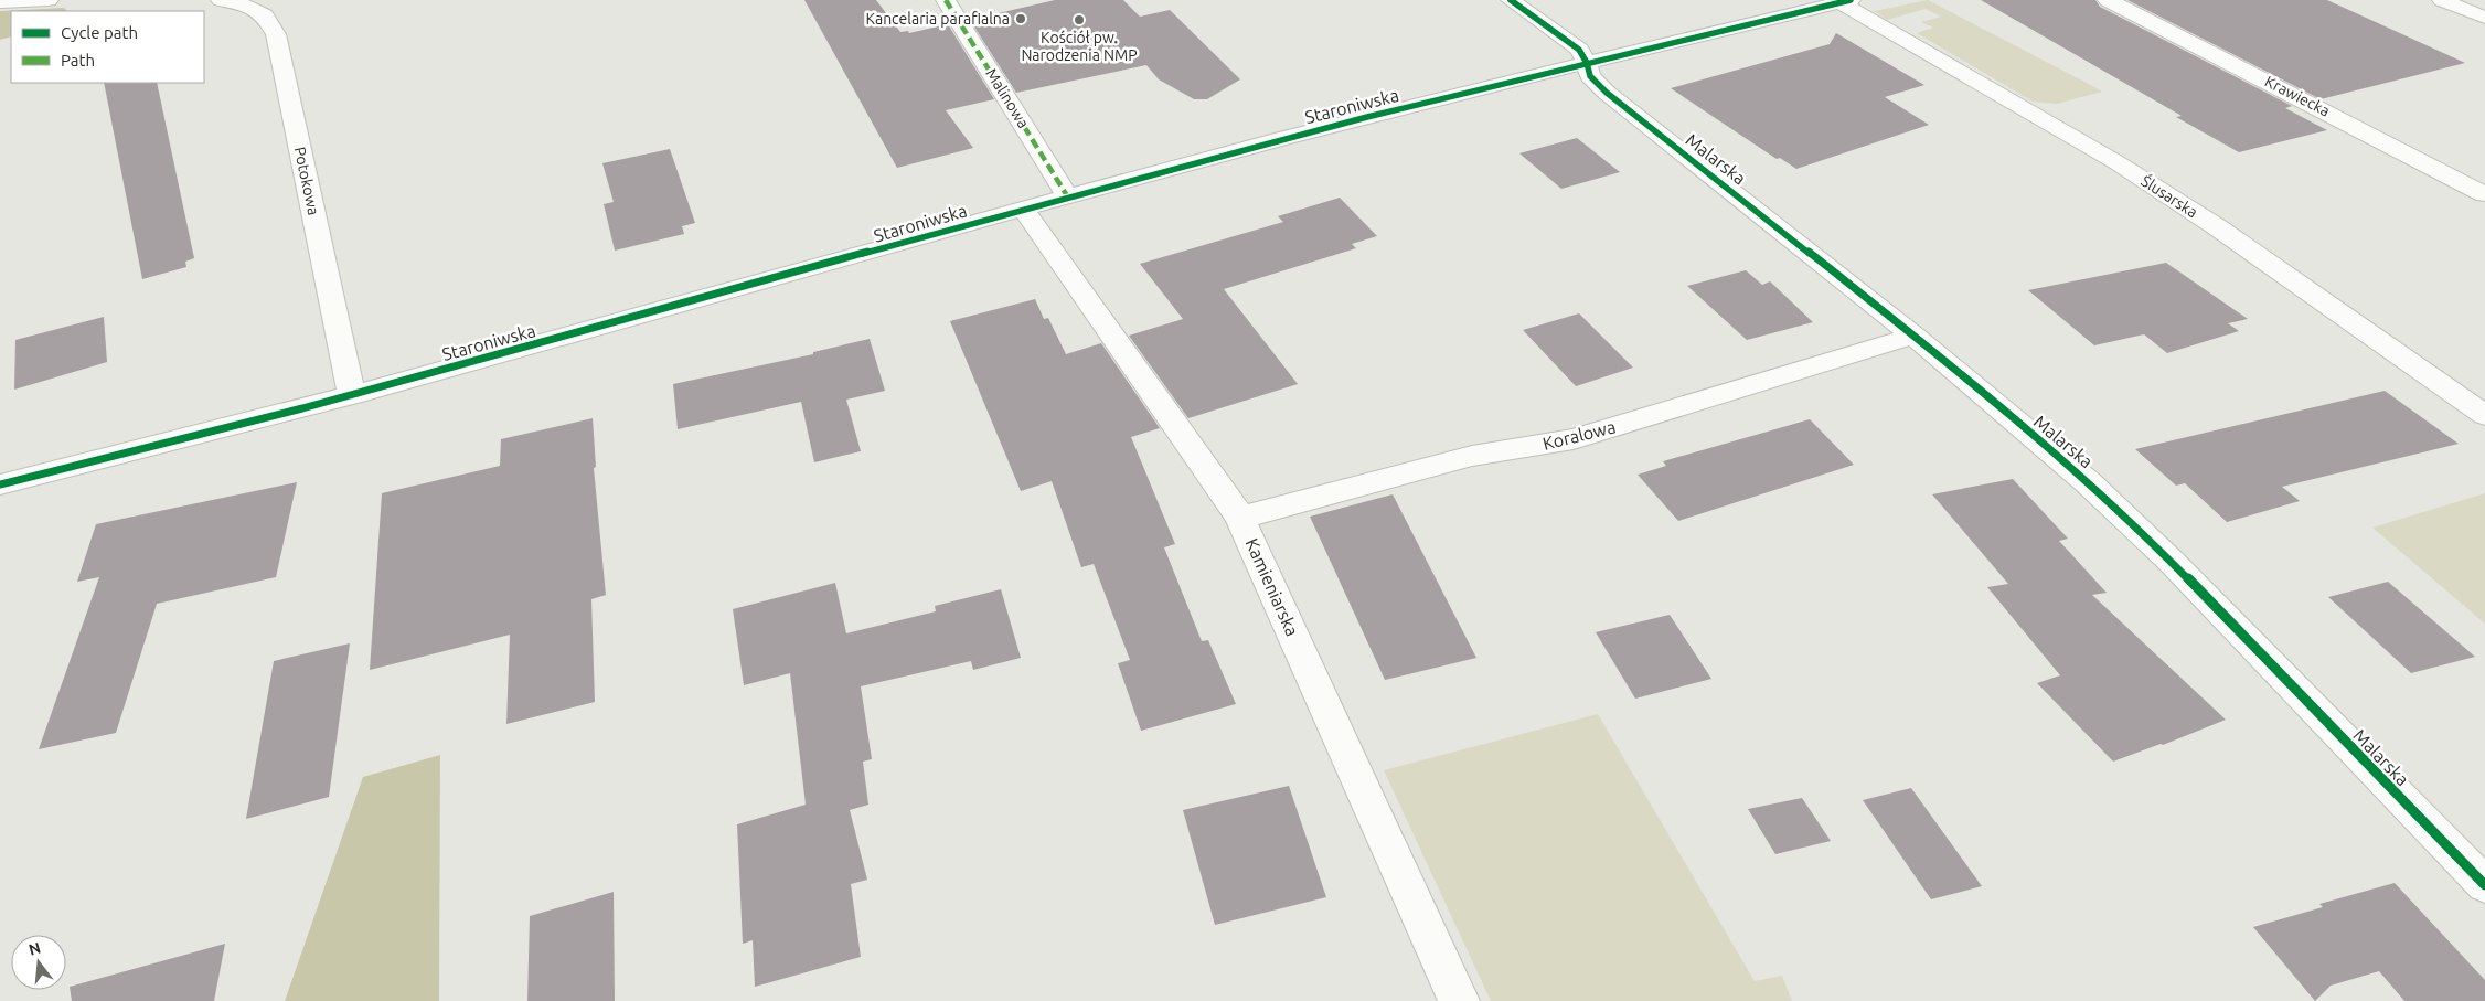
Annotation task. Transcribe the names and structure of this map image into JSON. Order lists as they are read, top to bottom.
{
  "streets": {
    "street": [
      "Krawiecka",
      "Malinowa",
      "Staroniwska",
      "Malarska",
      "Potokowa",
      "Ślusarska",
      "Koralowa",
      "Kamieniarska"
    ]
  },
  "crossings": [
    ["Malinowa", "Staroniwska"],
    ["Staroniwska", "Malarska"],
    ["Staroniwska", "Potokowa"],
    ["Staroniwska", "Ślusarska"],
    ["Staroniwska", "Kamieniarska"],
    ["Malarska", "Koralowa"],
    ["Koralowa", "Kamieniarska"]
  ],
  "places": ["Kancelaria parafialna", "Kościół pw. Narodzenia NMP"],
  "legend": ["Cycle path", "Path"],
  "north": "top"
}
